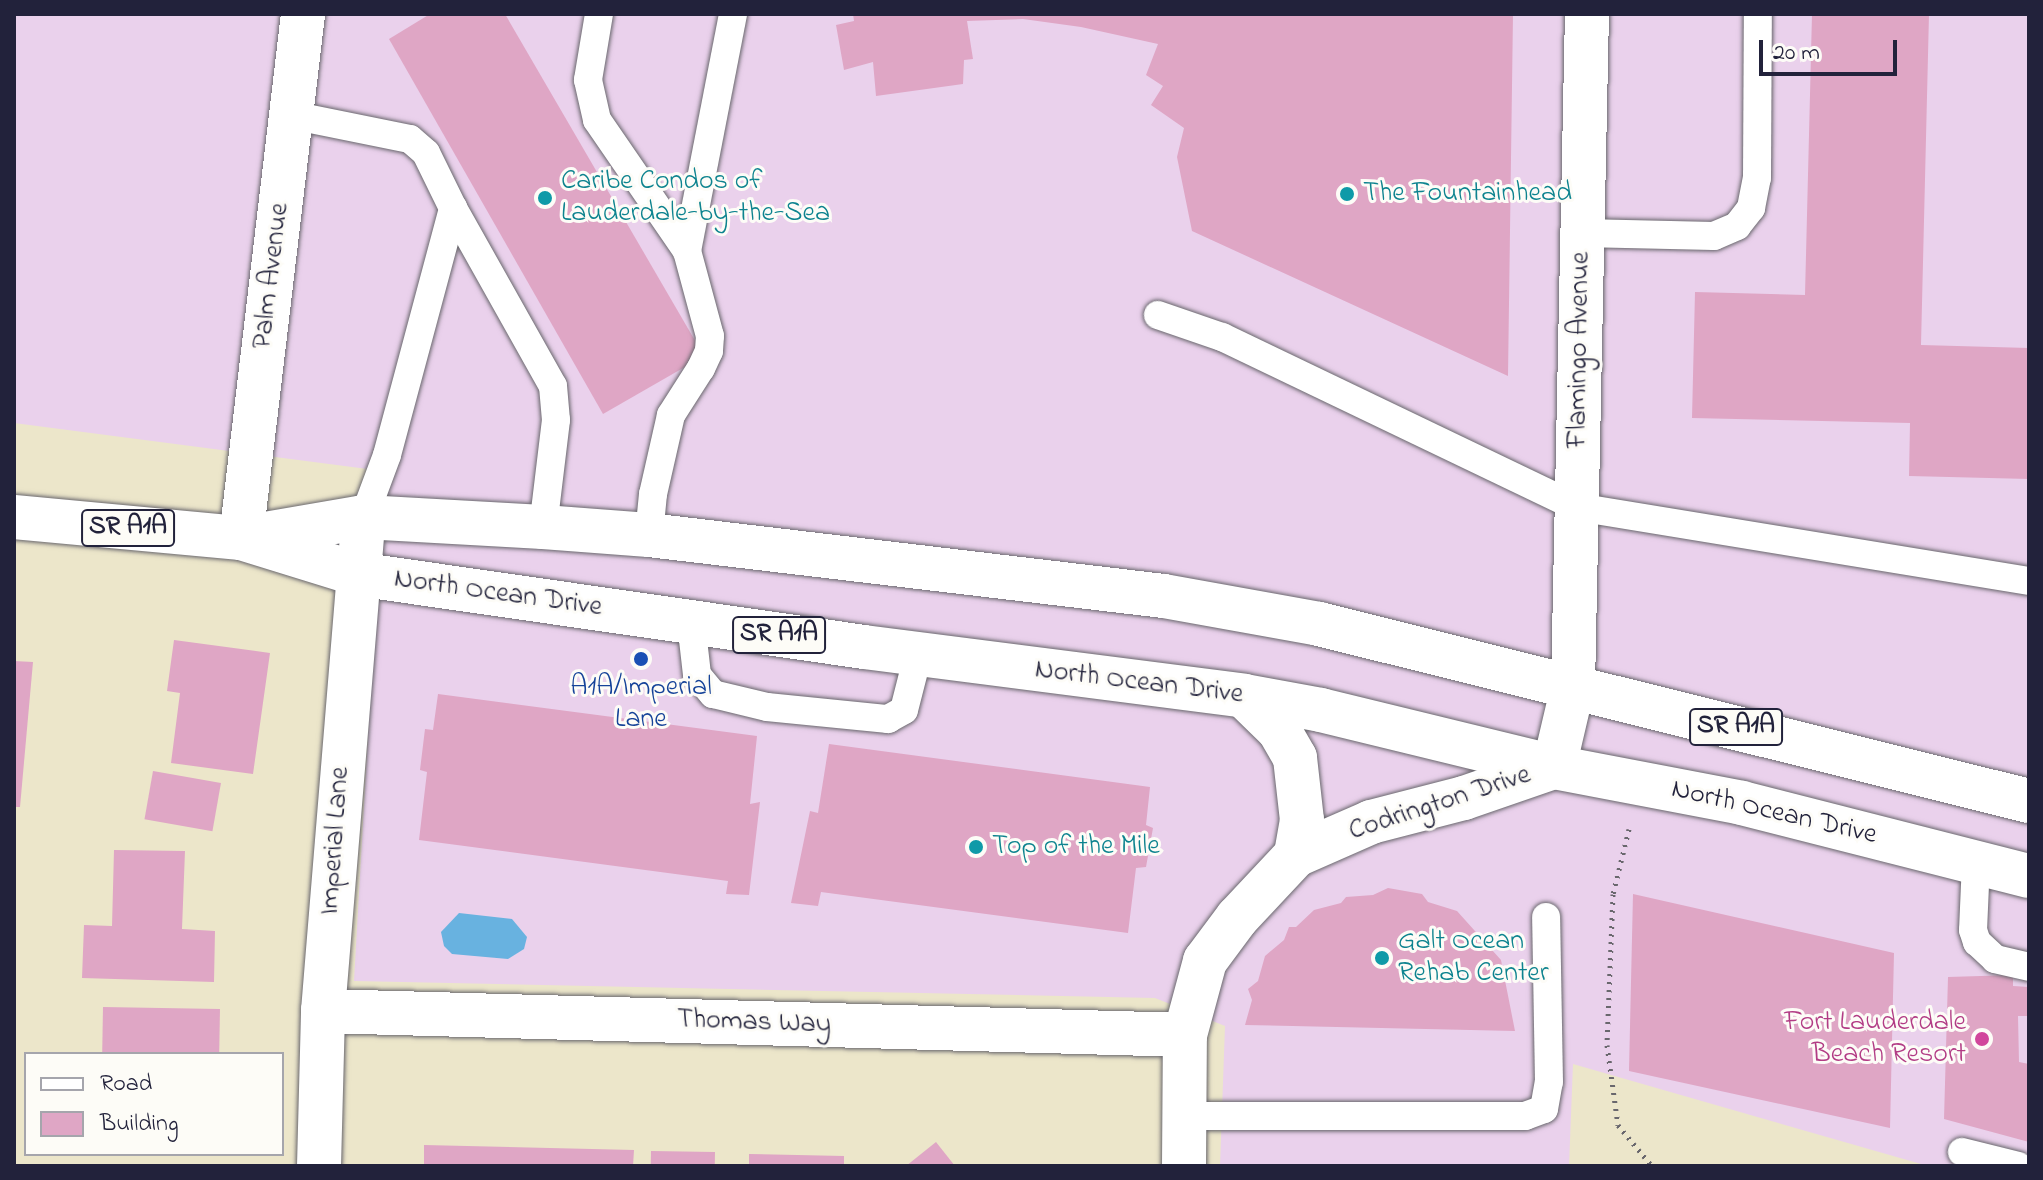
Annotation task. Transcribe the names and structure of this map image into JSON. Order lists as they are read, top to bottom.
{
  "streets": {
    "main road": [
      "Palm Avenue",
      "Flamingo Avenue",
      "SR A1A",
      "North Ocean Drive",
      "Codrington Drive",
      "Imperial Lane",
      "Thomas Way"
    ]
  },
  "crossings": [
    ["Palm Avenue", "North Ocean Drive"],
    ["Flamingo Avenue", "North Ocean Drive"],
    ["Flamingo Avenue", "Codrington Drive"],
    ["North Ocean Drive", "Codrington Drive"],
    ["North Ocean Drive", "Imperial Lane"],
    ["Codrington Drive", "Thomas Way"],
    ["Imperial Lane", "Thomas Way"]
  ],
  "places": [
    "The Fountainhead",
    "Caribe Condos of Lauderdale-by-the-Sea",
    "A1A/Imperial Lane",
    "Top of the Mile",
    "Galt Ocean Rehab Center",
    "Fort Lauderdale Beach Resort"
  ],
  "legend": ["Road", "Building"],
  "scale_bar": "20 m"
}
